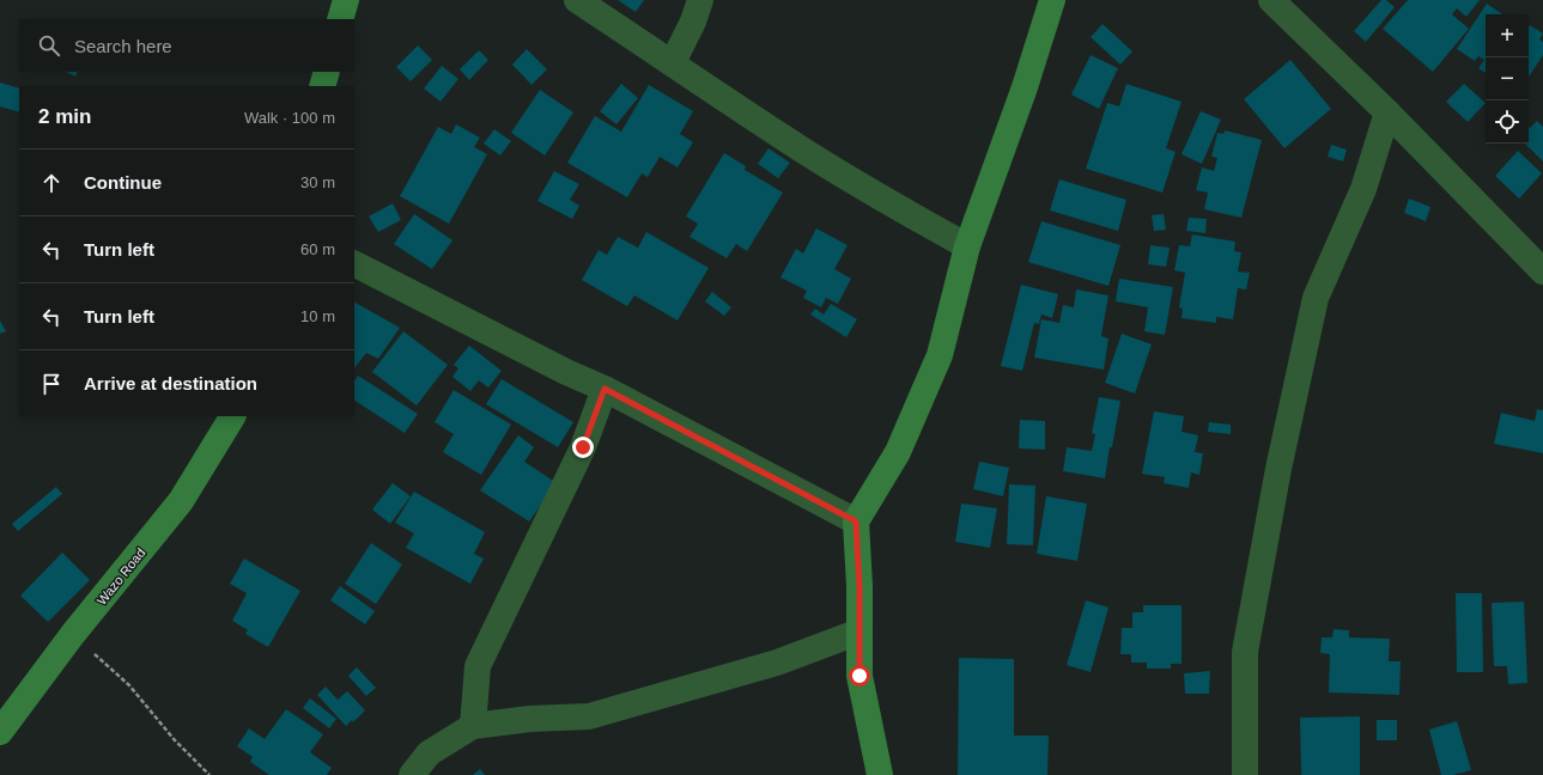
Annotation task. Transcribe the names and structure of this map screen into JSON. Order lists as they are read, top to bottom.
{
  "streets": {
    "street": ["Wazo Road"]
  },
  "page": {
    "map_buttons": ["+", "−"],
    "search": "Search here",
    "heading": ["2 min", "Walk · 100 m"],
    "list": [
      ["Continue", "30 m"],
      ["Turn left", "60 m"],
      ["Turn left", "10 m"],
      "Arrive at destination"
    ]
  }
}
